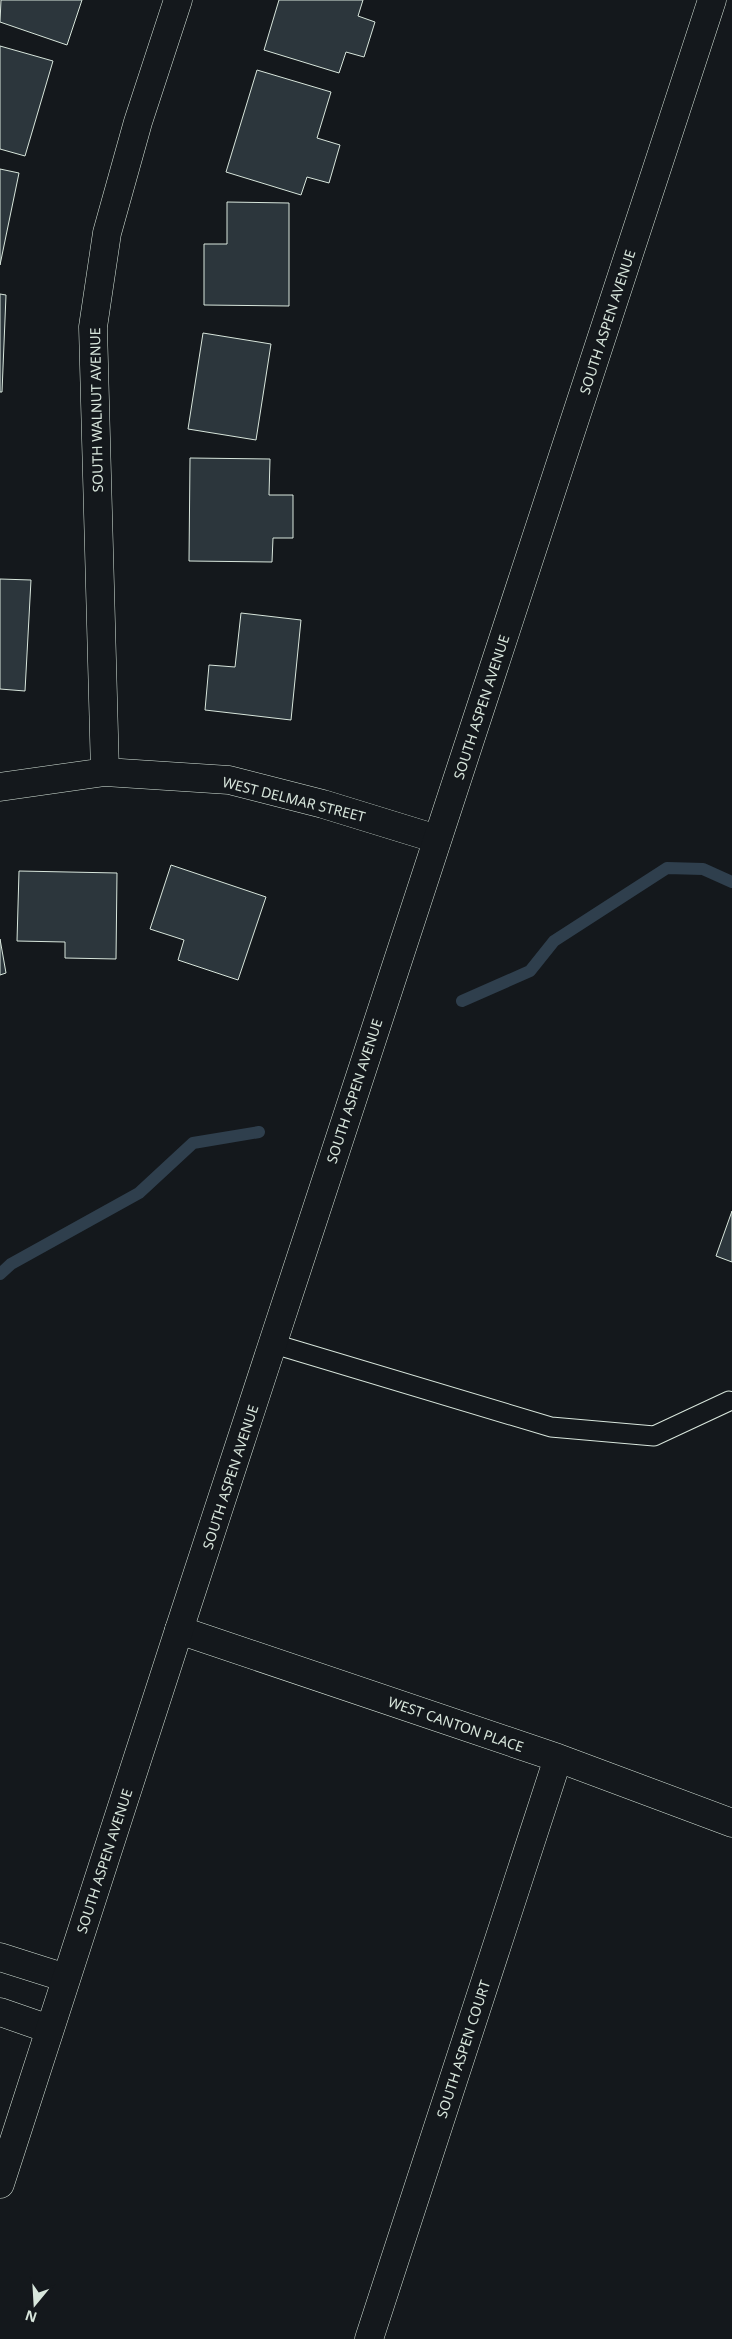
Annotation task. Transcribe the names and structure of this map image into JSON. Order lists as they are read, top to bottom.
{
  "streets": {
    "street": [
      "SOUTH ASPEN AVENUE",
      "SOUTH WALNUT AVENUE",
      "WEST DELMAR STREET",
      "WEST CANTON PLACE",
      "SOUTH ASPEN COURT"
    ]
  },
  "crossings": [
    ["SOUTH ASPEN AVENUE", "WEST DELMAR STREET"],
    ["SOUTH ASPEN AVENUE", "WEST CANTON PLACE"],
    ["SOUTH WALNUT AVENUE", "WEST DELMAR STREET"],
    ["WEST CANTON PLACE", "SOUTH ASPEN COURT"]
  ],
  "north": "bottom"
}
